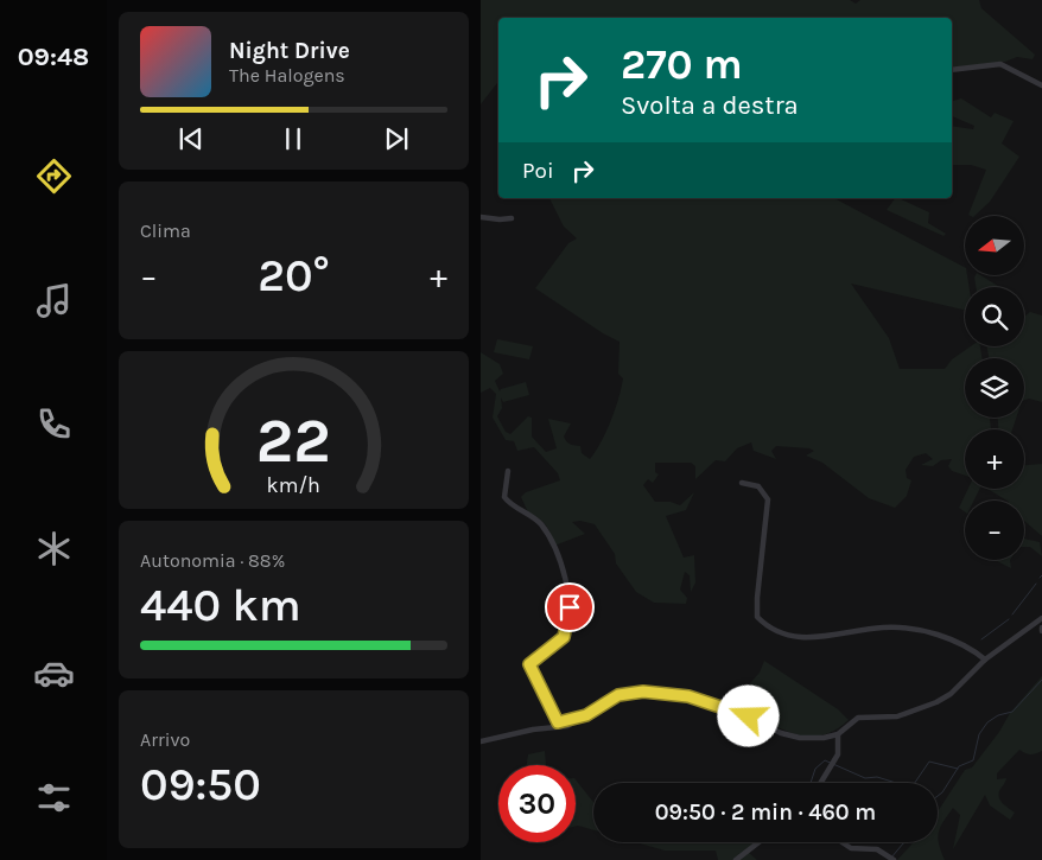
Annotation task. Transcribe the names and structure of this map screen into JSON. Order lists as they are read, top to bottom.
{
  "north": "left",
  "page": {
    "tabs": "09:48",
    "turn": ["270 m", "Svolta a destra"],
    "song": ["Night Drive", "The Halogens"],
    "then": "Poi",
    "tile": [
      "Clima",
      ["Autonomia · 88%", "440 km"],
      ["Arrivo", "09:50"]
    ],
    "map_buttons": ["+", "−"],
    "heat": ["−", "20°", "+"],
    "limit": "30",
    "trip": "09:50 · 2 min · 460 m",
    "gauge": ["22", "km/h"]
  }
}
